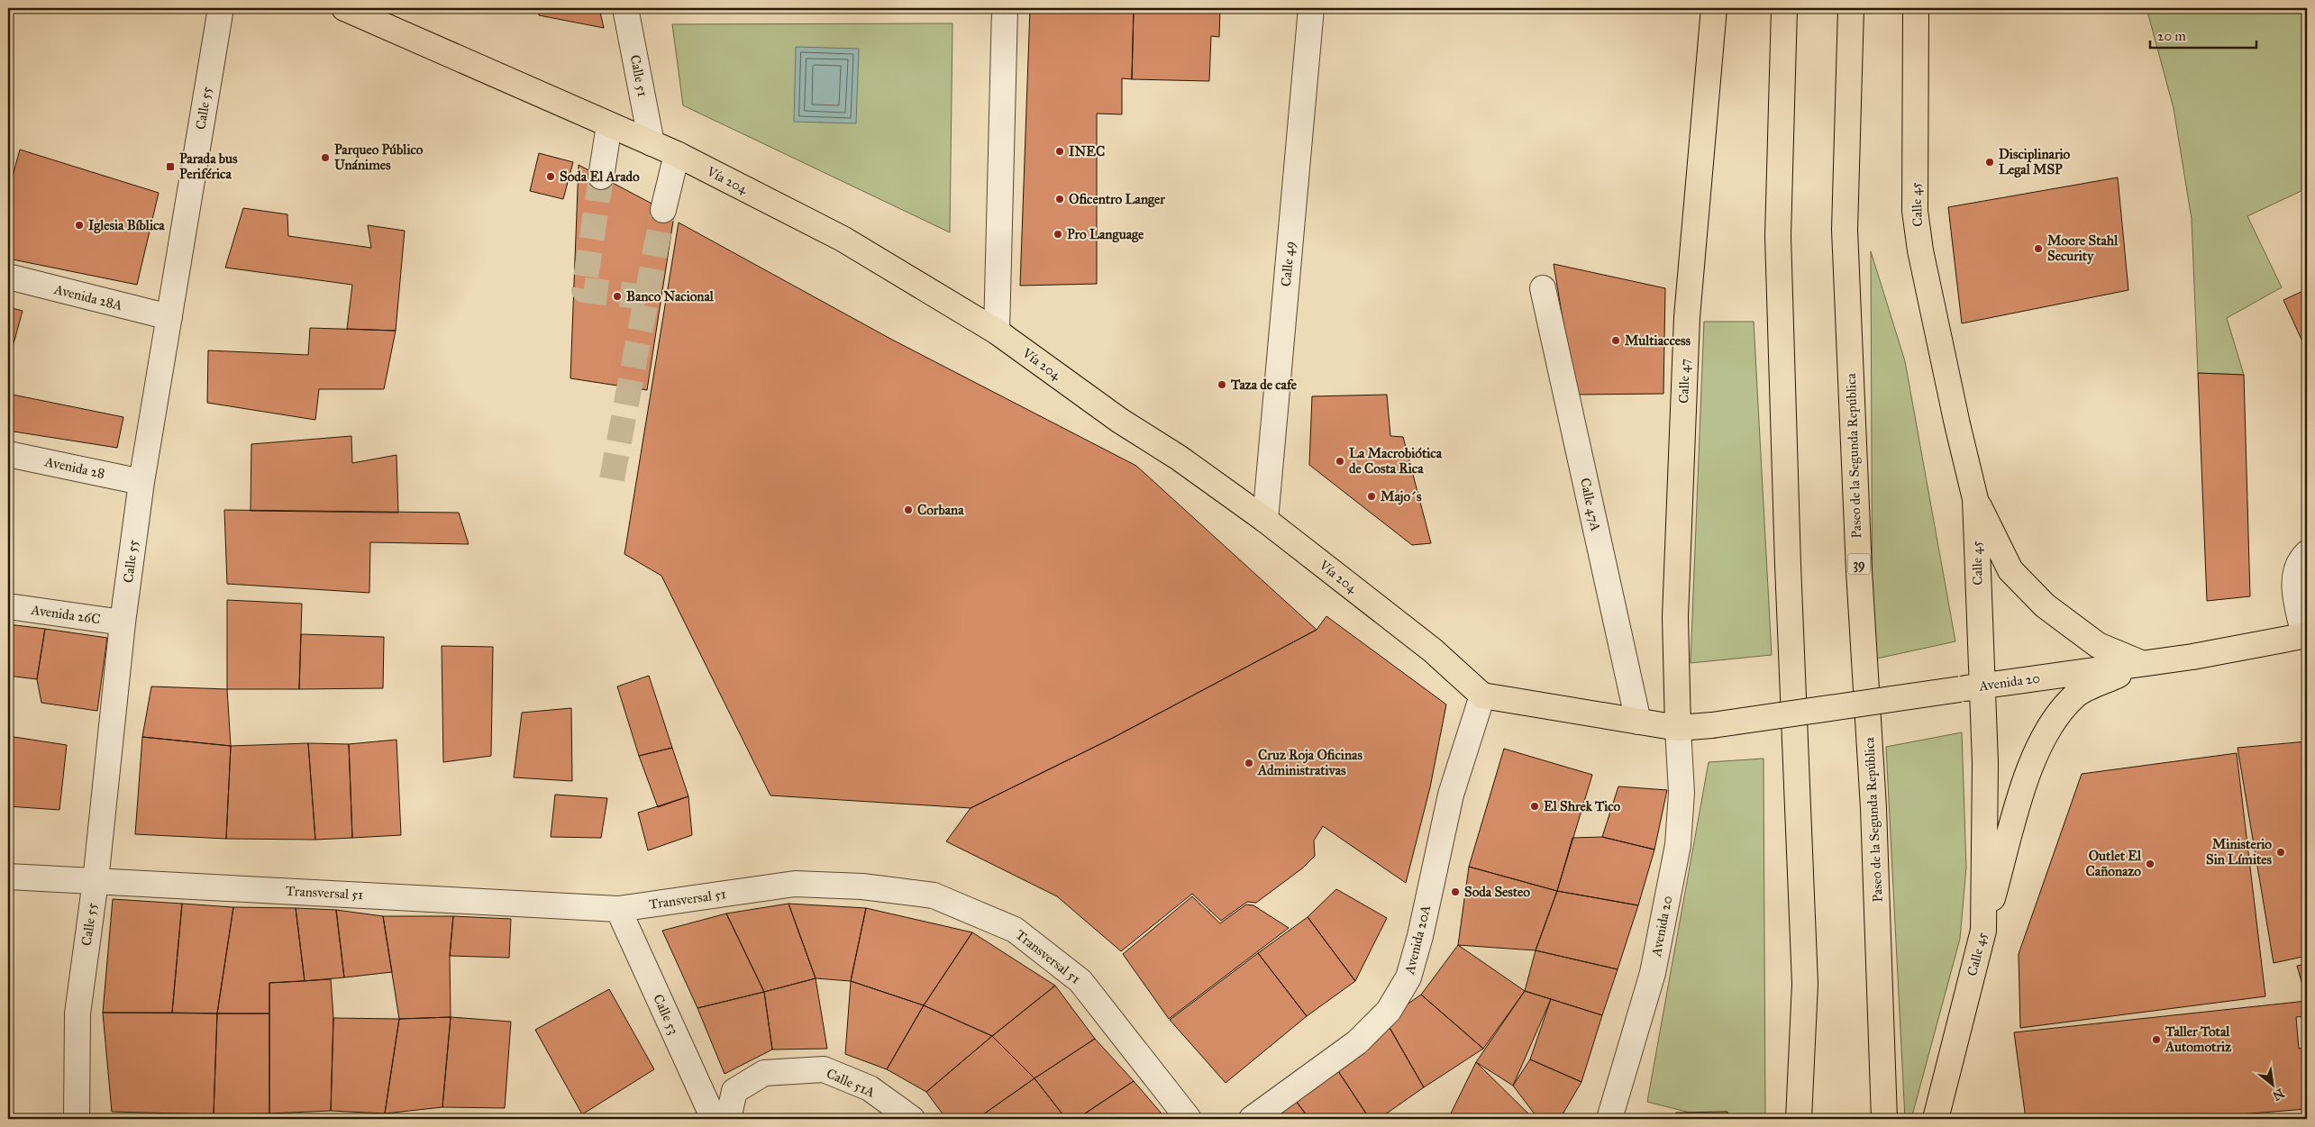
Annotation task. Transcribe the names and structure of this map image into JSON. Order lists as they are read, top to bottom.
{
  "streets": {
    "main road": [
      "Vía 204",
      "Calle 45",
      "Calle 47",
      "Paseo de la Segunda República",
      "39",
      "Avenida 20"
    ],
    "street": [
      "Calle 51",
      "Calle 55",
      "Calle 49",
      "Avenida 28A",
      "Avenida 28",
      "Calle 47A",
      "Avenida 26C",
      "Transversal 51",
      "Avenida 20A",
      "Calle 53",
      "Calle 51A"
    ]
  },
  "crossings": [
    ["Calle 51", "Vía 204"],
    ["Calle 55", "Avenida 28A"],
    ["Calle 55", "Avenida 28"],
    ["Calle 55", "Avenida 26C"],
    ["Calle 55", "Transversal 51"],
    ["Vía 204", "Calle 49"],
    ["Vía 204", "Avenida 20A"],
    ["Calle 45", "Avenida 20"],
    ["Calle 47", "Avenida 20"],
    ["Transversal 51", "Calle 53"]
  ],
  "places": {
    "other": [
      "INEC",
      "Parqueo Público Unánimes",
      "Disciplinario Legal MSP",
      "Soda El Arado",
      "Oficentro Langer",
      "Iglesia Bíblica",
      "Pro Language",
      "Moore Stahl Security",
      "Banco Nacional",
      "Multiaccess",
      "Taza de cafe",
      "La Macrobiótica de Costa Rica",
      "Majo´s",
      "Corbana",
      "Cruz Roja Oficinas Administrativas",
      "El Shrek Tico",
      "Ministerio Sin Límites",
      "Outlet El Cañonazo",
      "Soda Sesteo",
      "Taller Total Automotriz"
    ],
    "transit": ["Parada bus Periférica"]
  },
  "scale_bar": "20 m",
  "north": "bottom right"
}
